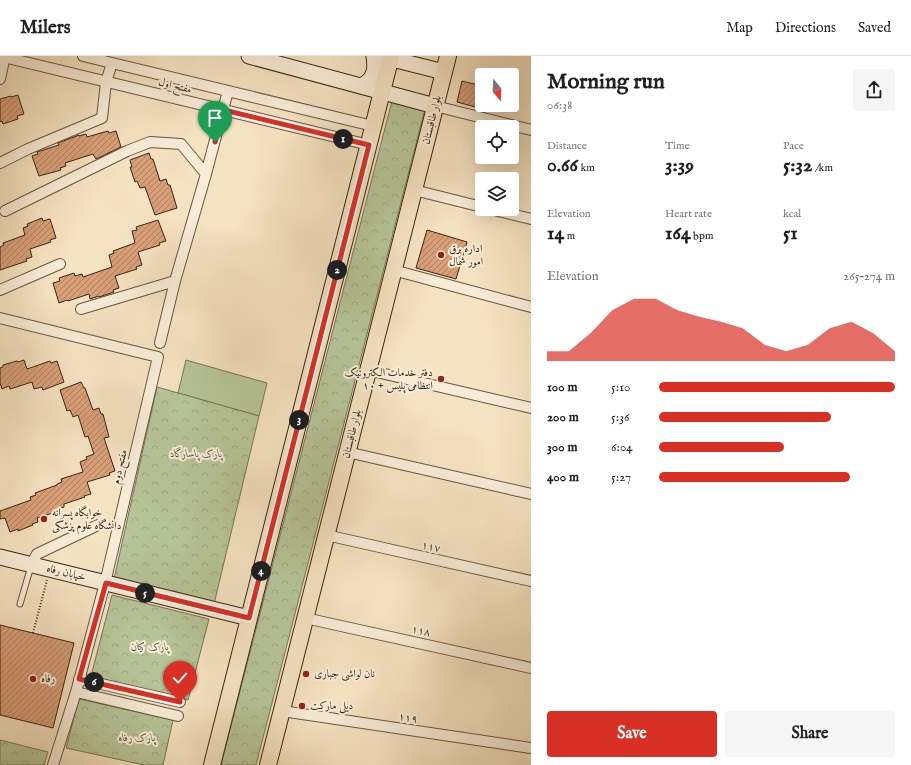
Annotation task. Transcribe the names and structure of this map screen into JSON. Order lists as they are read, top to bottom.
{
  "streets": {
    "main road": ["بلوار طاقبستان", "خیابان رفاه"],
    "street": [
      "مفتح اول",
      "مفتح دوم",
      "۱۱۷",
      "۱۱۸",
      "۱۱۹"
    ]
  },
  "crossings": [
    ["بلوار طاقبستان", "۱۱۷"],
    ["بلوار طاقبستان", "۱۱۸"],
    ["بلوار طاقبستان", "۱۱۹"],
    ["مفتح دوم", "خیابان رفاه"]
  ],
  "parks": ["پارک پاسارگاد", "پارک کیان", "پارک رفاه"],
  "places": [
    "اداره برق امور شمال",
    "دفتر خدمات الکترونیک انتظامی پلیس + ۱۰",
    "خوابگاه پسرانه دانشگاه علوم پزشکی",
    "نان لواشی جباری",
    "رفاه",
    "دیلی مارکت"
  ],
  "north": "bottom",
  "page": {
    "header": "Milers",
    "nav": ["Map", "Directions", "Saved"],
    "heading": ["Morning run", "06:38"],
    "stats": [
      ["Distance", "0.66 km"],
      ["Time", "3:39"],
      ["Pace", "5:32 /km"],
      ["Elevation", "14 m"],
      ["Heart rate", "164 bpm"],
      ["kcal", "51"]
    ],
    "pins": [
      "1",
      "2",
      "3",
      "4",
      "5",
      "6"
    ],
    "chart": ["Elevation", "265–274 m"],
    "list": [
      {
        "name": "100 m",
        "note": "5:10"
      },
      {
        "name": "200 m",
        "note": "5:36"
      },
      {
        "name": "300 m",
        "note": "6:04"
      },
      {
        "name": "400 m",
        "note": "5:27"
      }
    ],
    "buttons": ["Save", "Share"]
  }
}
